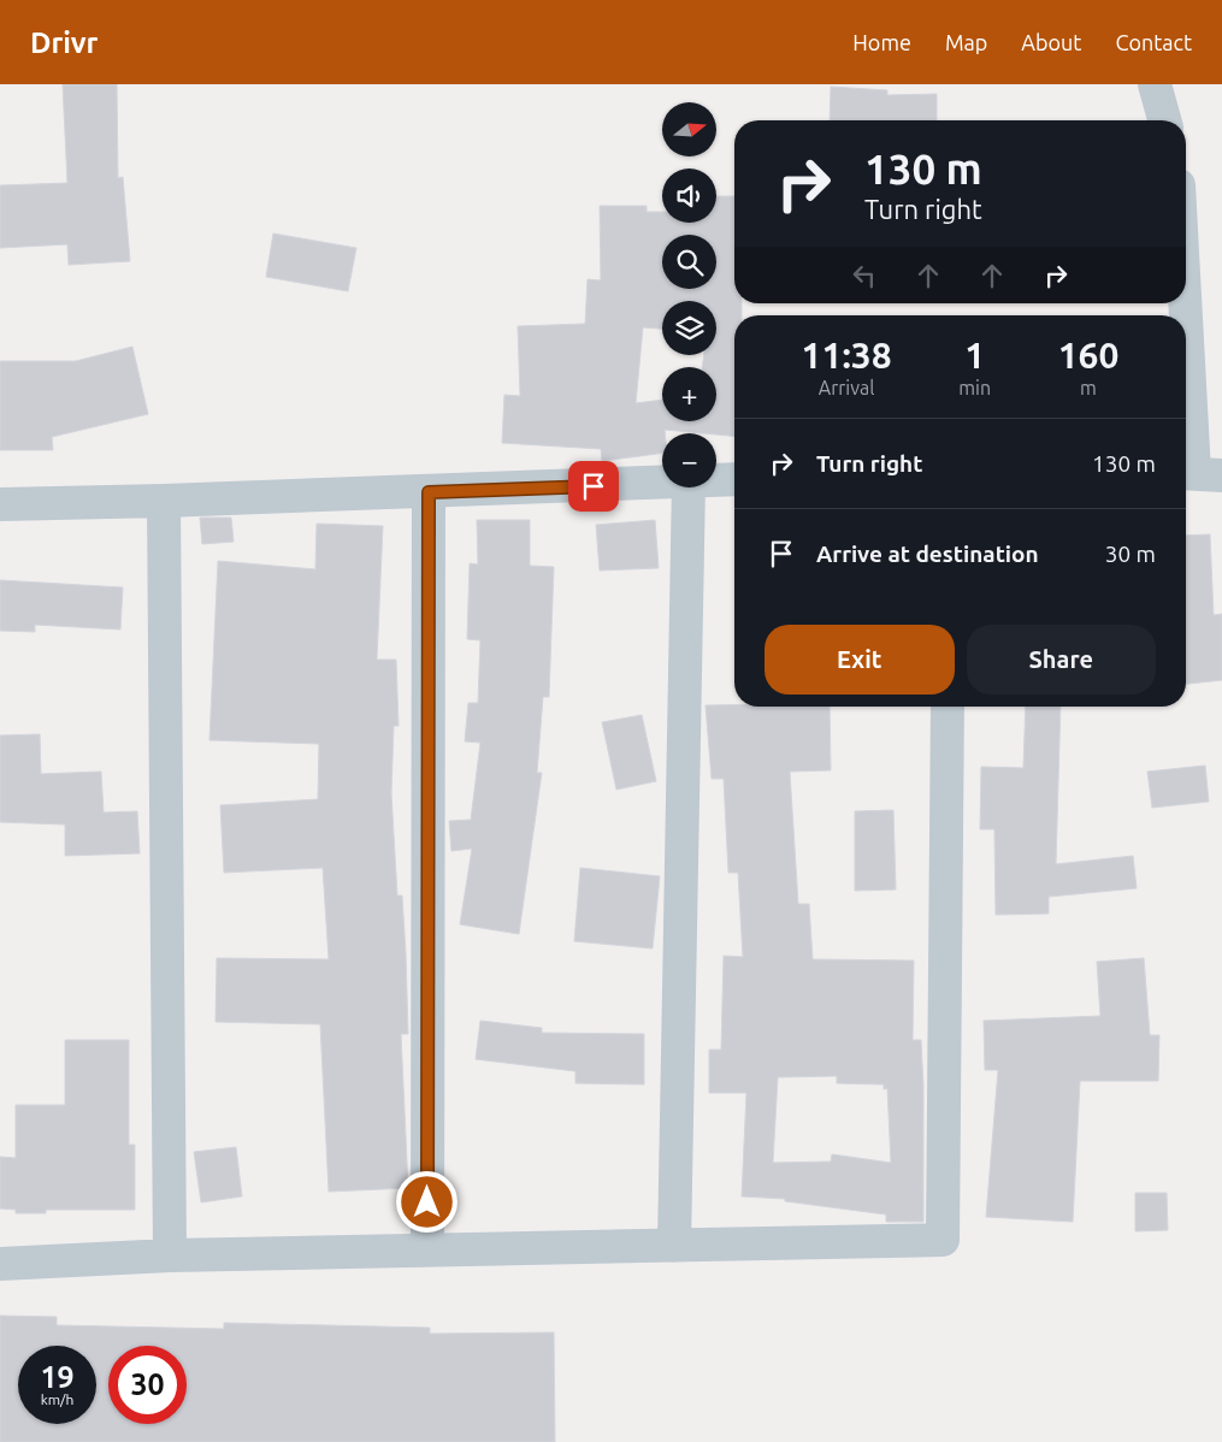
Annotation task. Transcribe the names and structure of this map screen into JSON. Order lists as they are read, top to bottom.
{
  "north": "right",
  "page": {
    "header": "Drivr",
    "nav": [
      "Home",
      "Map",
      "About",
      "Contact"
    ],
    "map_buttons": ["+", "−"],
    "turn": ["130 m", "Turn right"],
    "eta": [
      "11:38",
      "Arrival",
      "1",
      "min",
      "160",
      "m"
    ],
    "list": [
      {
        "name": "Turn right",
        "value": "130 m"
      },
      {
        "name": "Arrive at destination",
        "value": "30 m"
      }
    ],
    "buttons": ["Exit", "Share"],
    "speed": "19 km/h",
    "limit": "30"
  }
}
